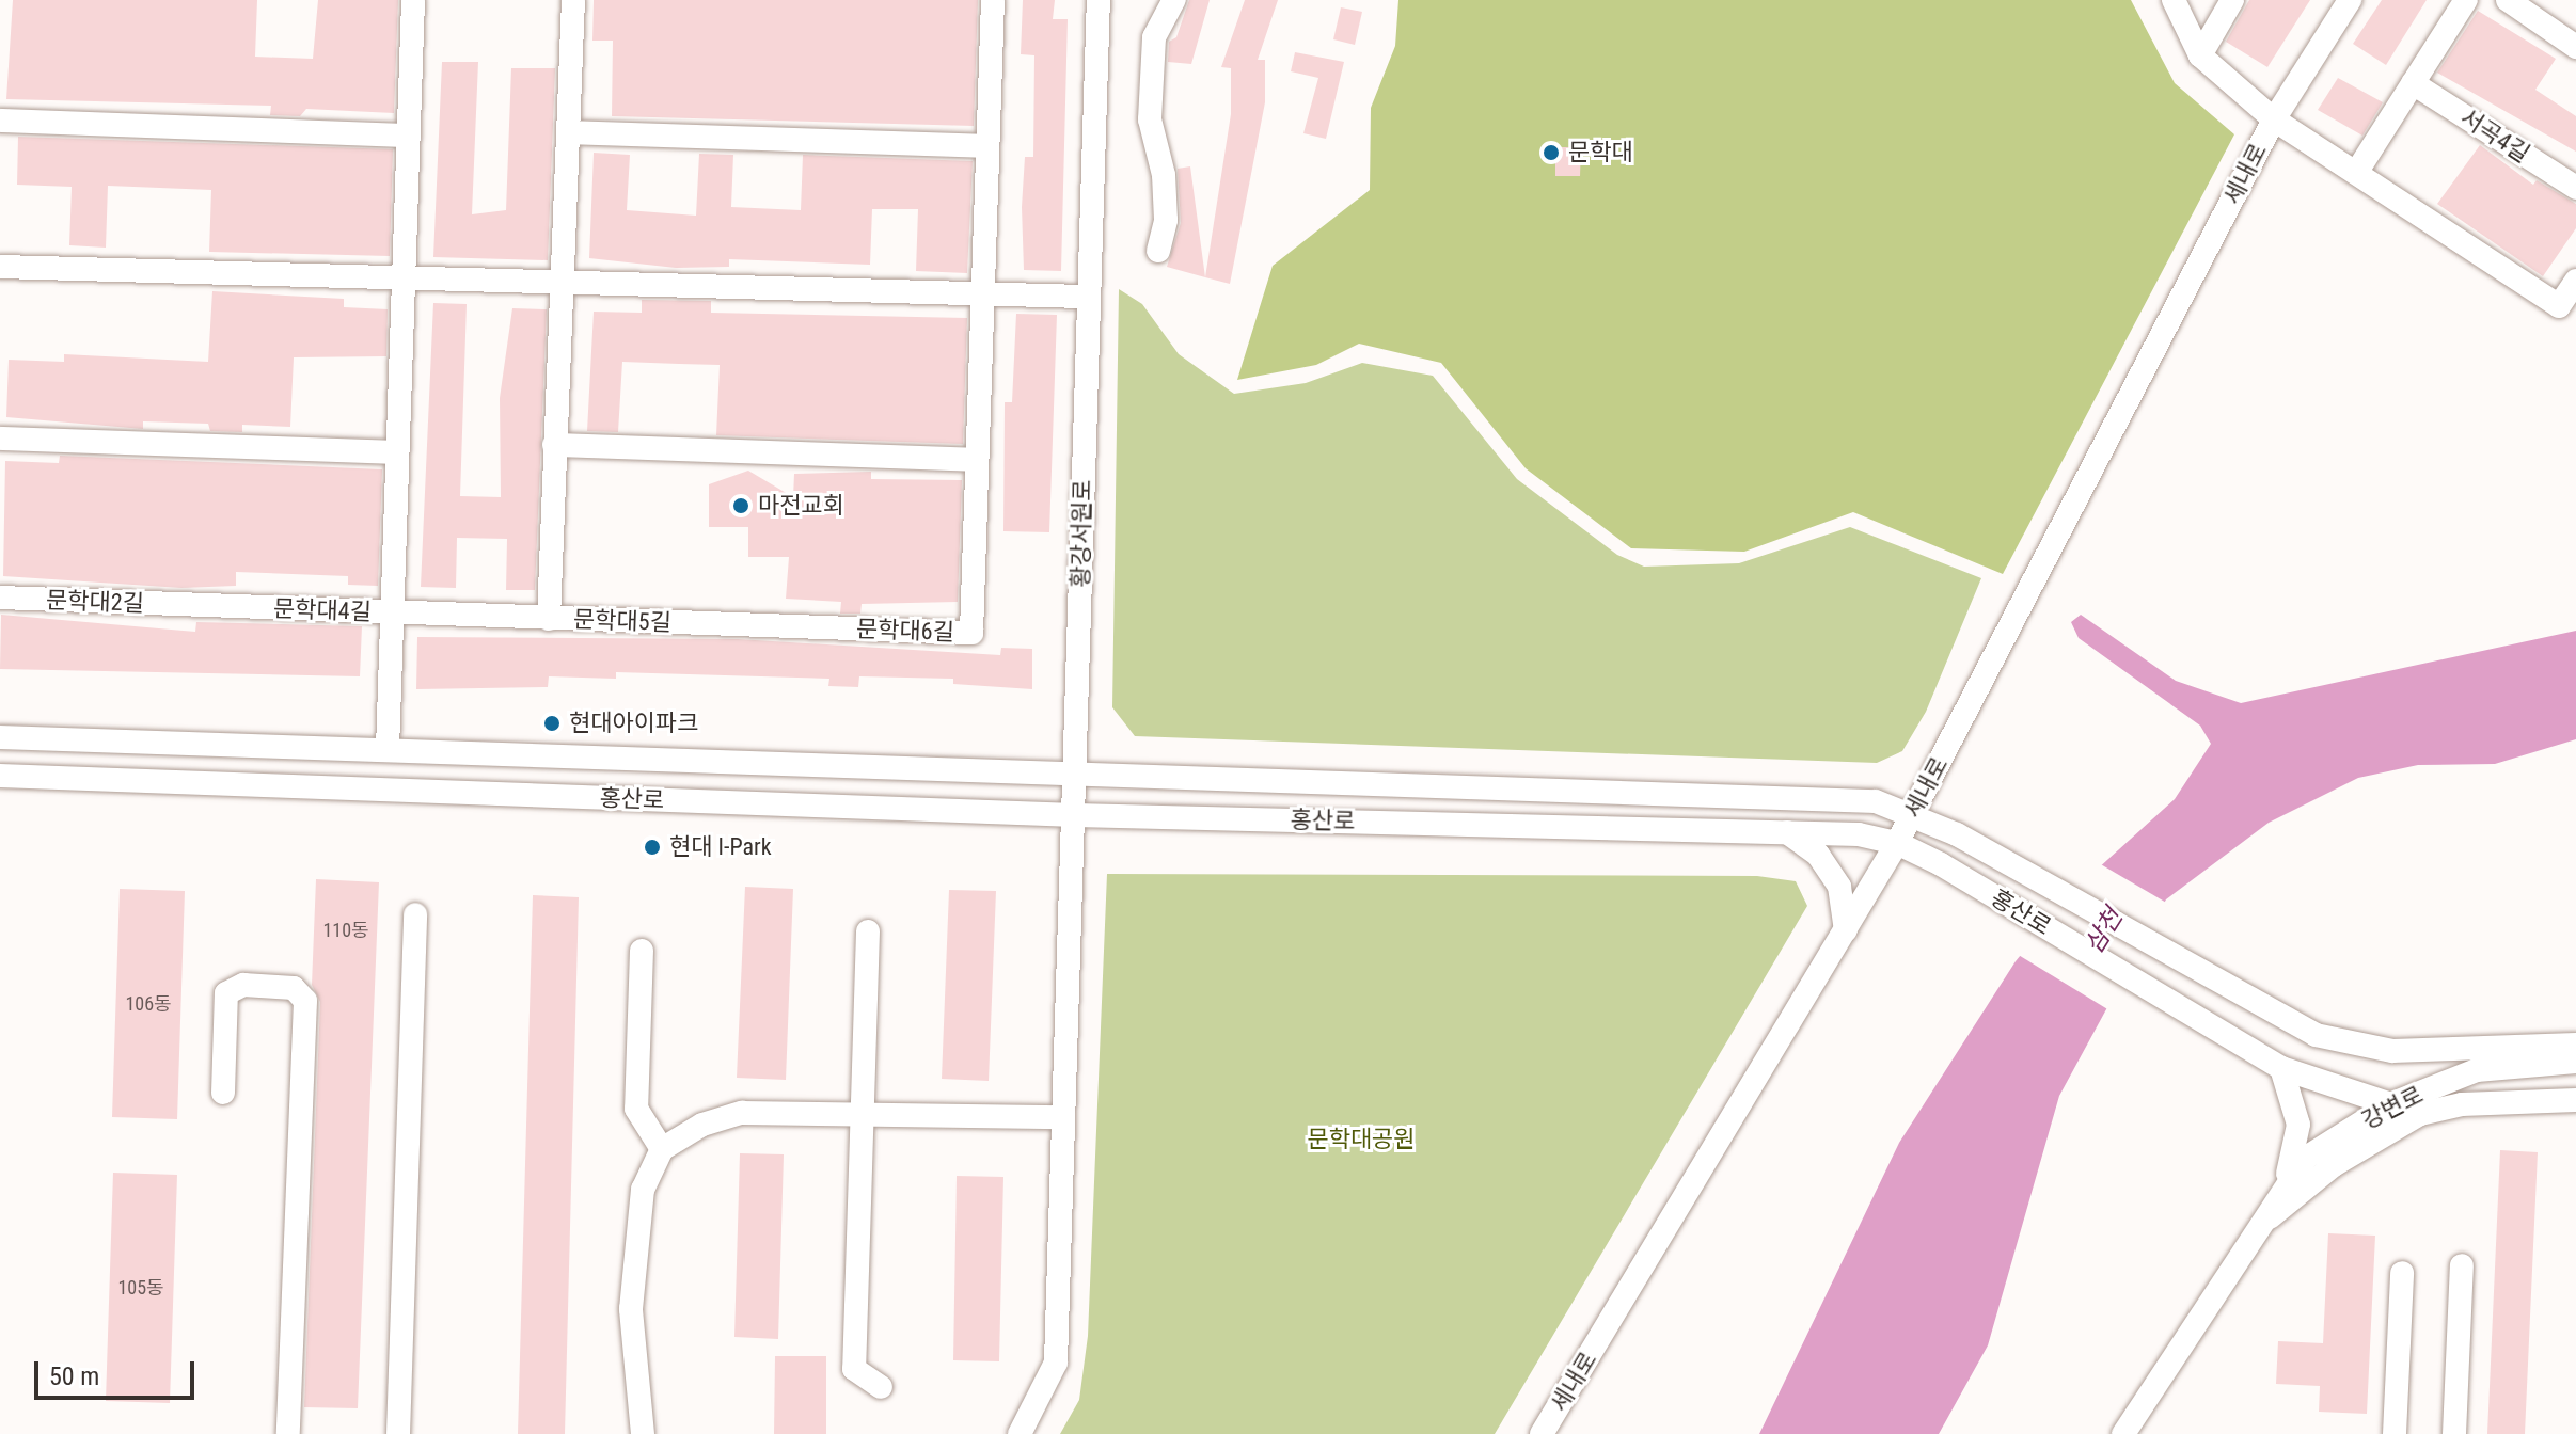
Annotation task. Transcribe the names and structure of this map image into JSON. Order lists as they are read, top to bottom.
{
  "streets": {
    "street": [
      "서곡4길",
      "세내로",
      "황강서원로",
      "문학대2길",
      "문학대4길",
      "문학대5길",
      "문학대6길",
      "홍산로",
      "강변로"
    ]
  },
  "crossings": [
    ["세내로", "홍산로"],
    ["황강서원로", "홍산로"],
    ["문학대2길", "문학대4길"],
    ["문학대5길", "문학대6길"],
    ["홍산로", "강변로"]
  ],
  "water": ["삼천"],
  "parks": ["문학대공원"],
  "places": [
    "문학대",
    "마전교회",
    "현대아이파크",
    "현대 I-Park"
  ],
  "house_numbers": ["110동", "106동", "105동"],
  "scale_bar": "50 m"
}
